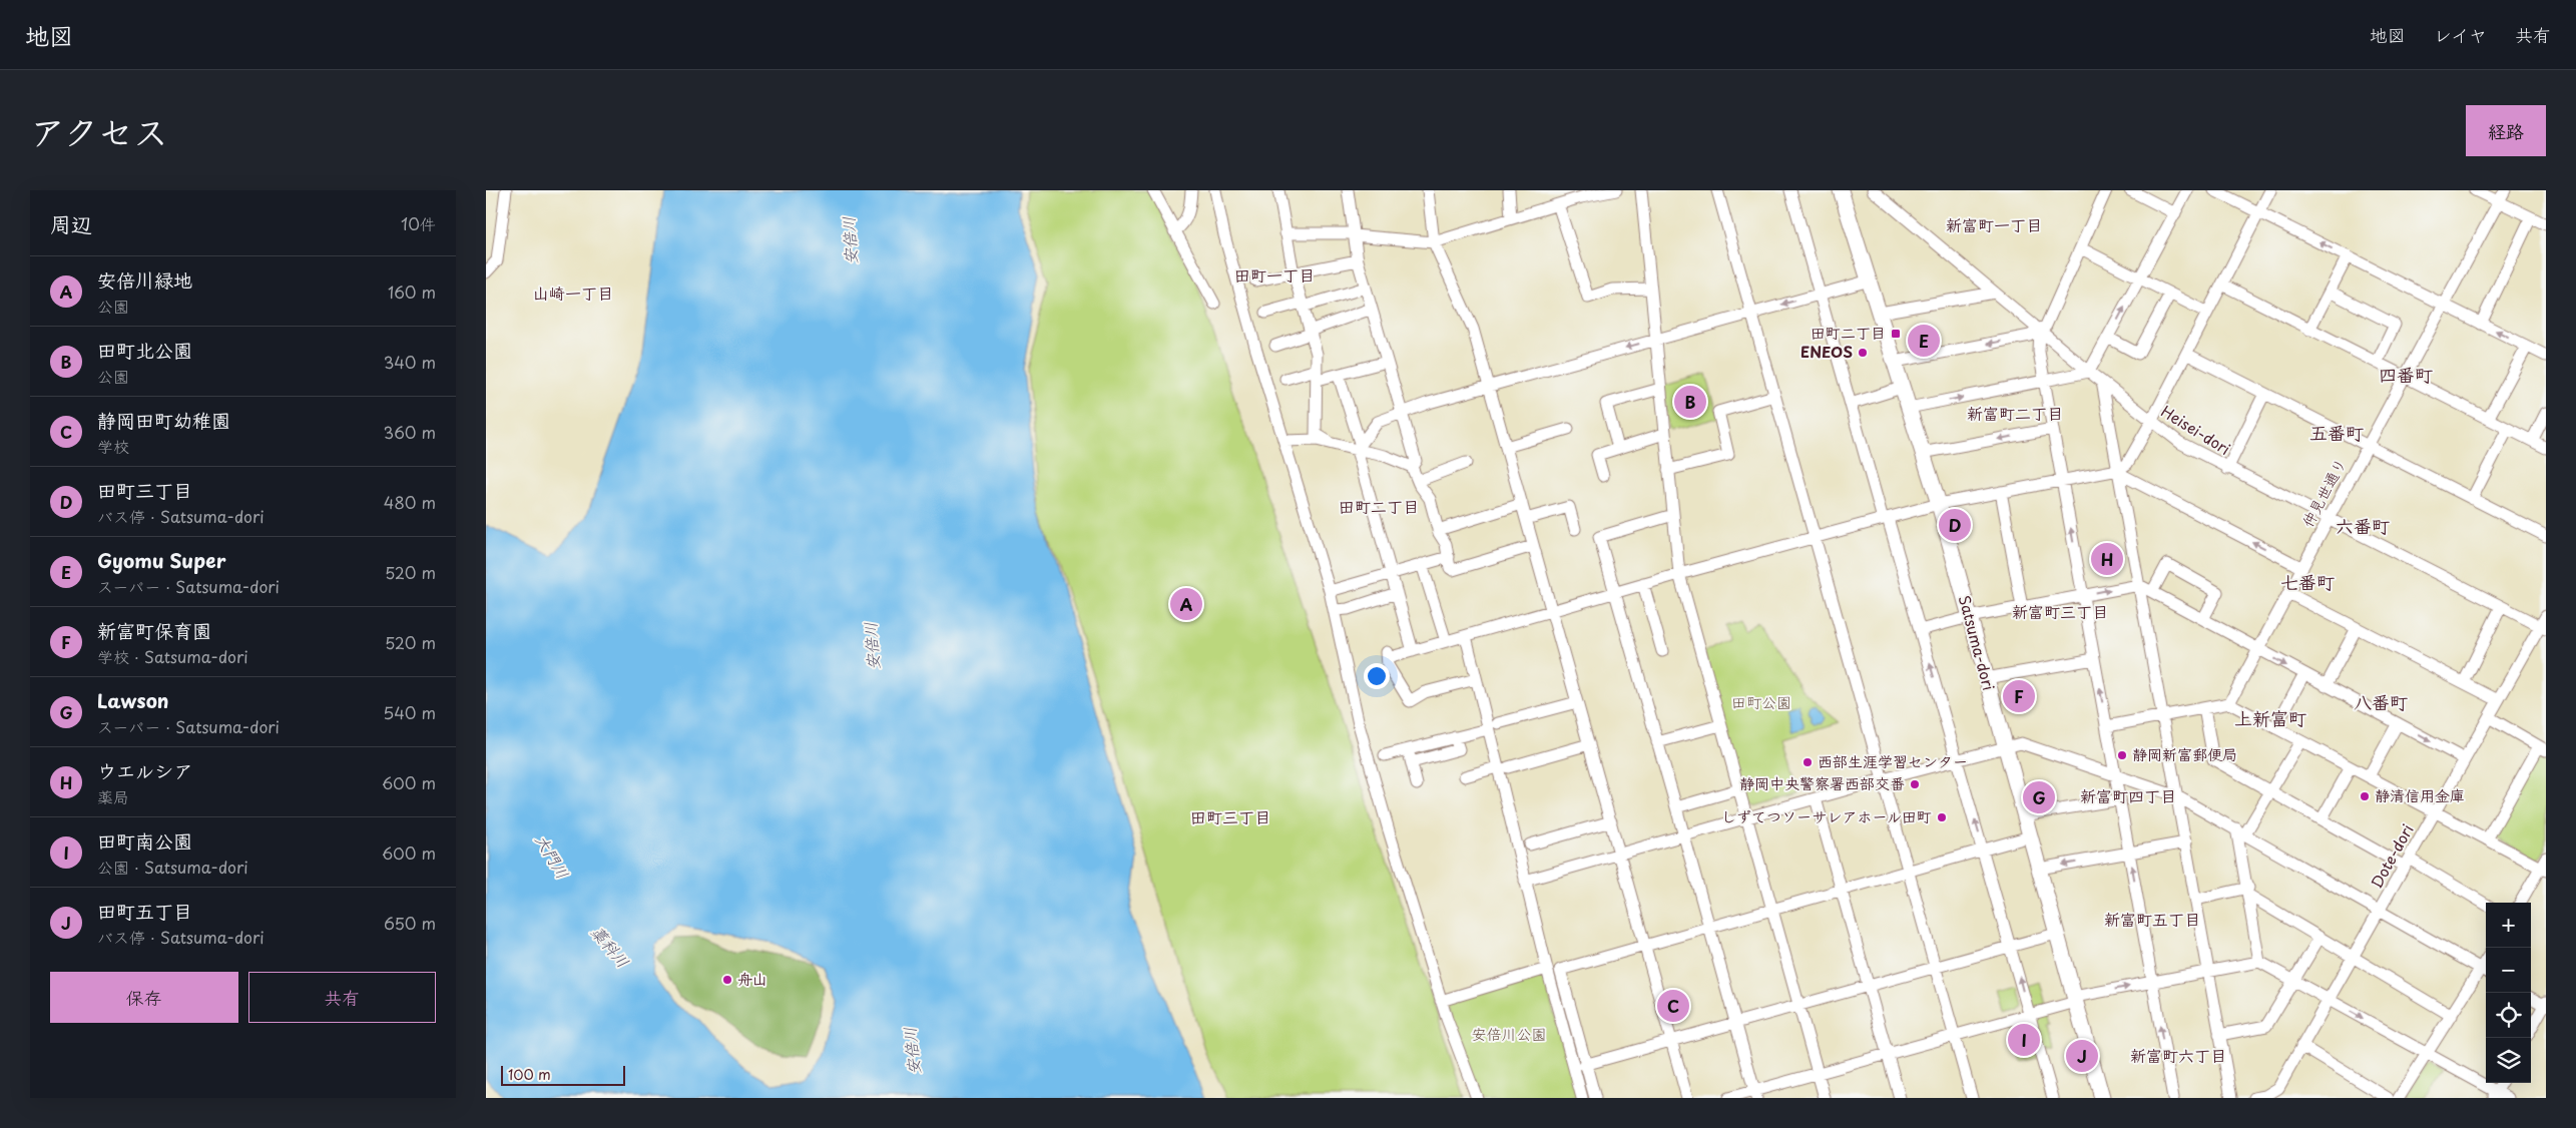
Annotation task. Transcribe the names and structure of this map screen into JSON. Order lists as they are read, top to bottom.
{
  "streets": {
    "main road": ["Satsuma-dori"],
    "street": ["Heisei-dori", "仲見世通り", "Dote-dori"]
  },
  "crossings": [
    ["Heisei-dori", "仲見世通り"],
    ["Heisei-dori", "Dote-dori"]
  ],
  "districts": [
    "新富町一丁目",
    "田町一丁目",
    "山崎一丁目",
    "四番町",
    "新富町二丁目",
    "五番町",
    "田町二丁目",
    "六番町",
    "七番町",
    "新富町三丁目",
    "八番町",
    "上新富町",
    "新富町四丁目",
    "田町三丁目",
    "新富町五丁目",
    "新富町六丁目"
  ],
  "water": ["安倍川", "大門川", "藁科川"],
  "parks": ["田町公園", "安倍川公園"],
  "places": {
    "transit": ["田町二丁目"],
    "other": [
      "ENEOS",
      "静岡新富郵便局",
      "西部生涯学習センター",
      "静岡中央警察署西部交番",
      "静清信用金庫",
      "しずてつソーサレアホール田町",
      "舟山"
    ]
  },
  "scale_bar": "100 m",
  "page": {
    "header": "地図",
    "nav": ["地図", "レイヤ", "共有"],
    "title": "アクセス",
    "buttons": [
      "経路",
      ["保存", "共有"]
    ],
    "heading": ["周辺", "10件"],
    "list": [
      {
        "mark": "A",
        "name": "安倍川緑地",
        "note": "公園",
        "value": "160 m"
      },
      {
        "mark": "B",
        "name": "田町北公園",
        "note": "公園",
        "value": "340 m"
      },
      {
        "mark": "C",
        "name": "静岡田町幼稚園",
        "note": "学校",
        "value": "360 m"
      },
      {
        "mark": "D",
        "name": "田町三丁目",
        "note": "バス停 · Satsuma-dori",
        "value": "480 m"
      },
      {
        "mark": "E",
        "name": "Gyomu Super",
        "note": "スーパー · Satsuma-dori",
        "value": "520 m"
      },
      {
        "mark": "F",
        "name": "新富町保育園",
        "note": "学校 · Satsuma-dori",
        "value": "520 m"
      },
      {
        "mark": "G",
        "name": "Lawson",
        "note": "スーパー · Satsuma-dori",
        "value": "540 m"
      },
      {
        "mark": "H",
        "name": "ウエルシア",
        "note": "薬局",
        "value": "600 m"
      },
      {
        "mark": "I",
        "name": "田町南公園",
        "note": "公園 · Satsuma-dori",
        "value": "600 m"
      },
      {
        "mark": "J",
        "name": "田町五丁目",
        "note": "バス停 · Satsuma-dori",
        "value": "650 m"
      }
    ],
    "pins": [
      "E",
      "B",
      "D",
      "H",
      "A",
      "F",
      "G",
      "C",
      "I",
      "J"
    ],
    "map_buttons": ["+", "−"],
    "scale": "100 m"
  }
}
